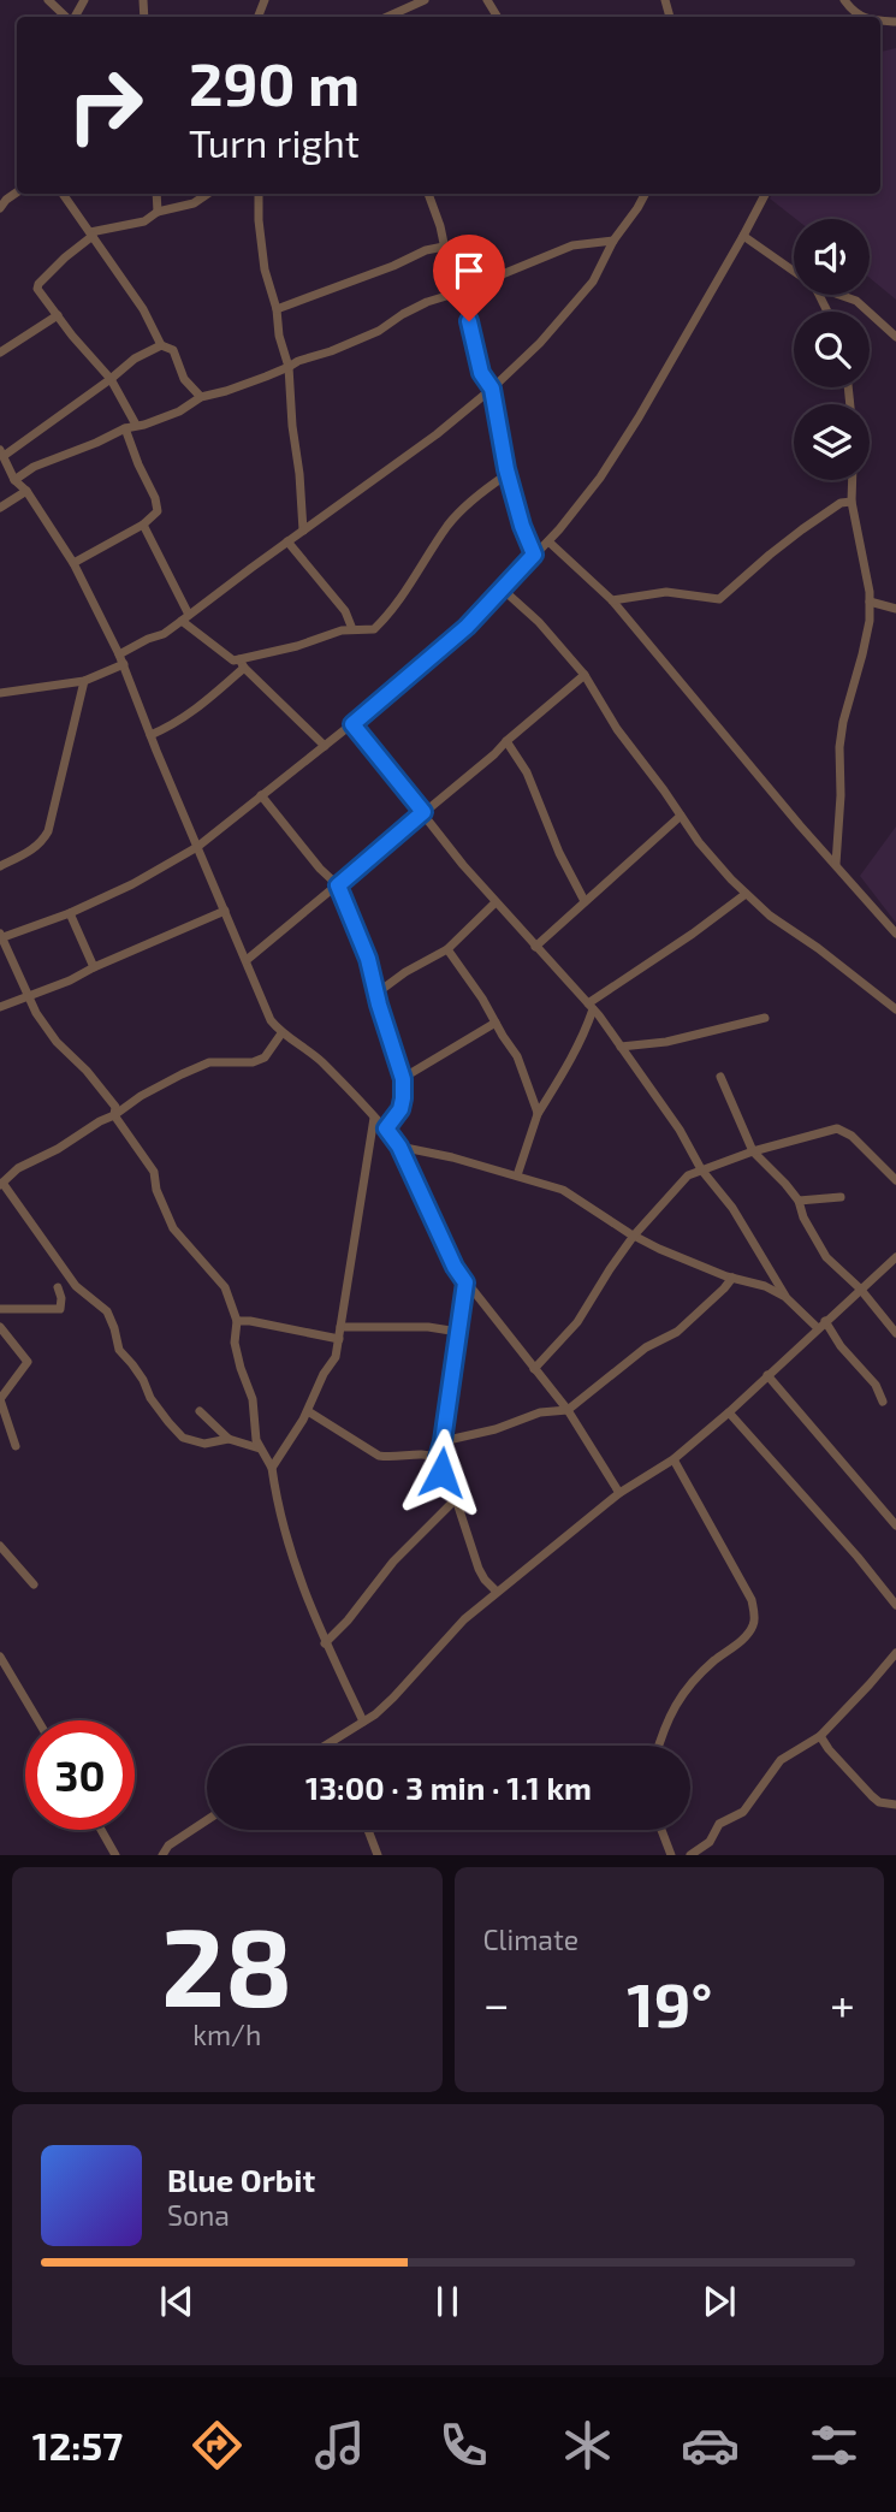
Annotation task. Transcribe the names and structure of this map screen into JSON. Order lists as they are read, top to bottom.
{
  "page": {
    "turn": ["290 m", "Turn right"],
    "limit": "30",
    "trip": "13:00 · 3 min · 1.1 km",
    "tile": [
      ["28", "km/h"],
      "Climate"
    ],
    "heat": ["−", "19°", "+"],
    "song": ["Blue Orbit", "Sona"],
    "tabs": "12:57"
  }
}
